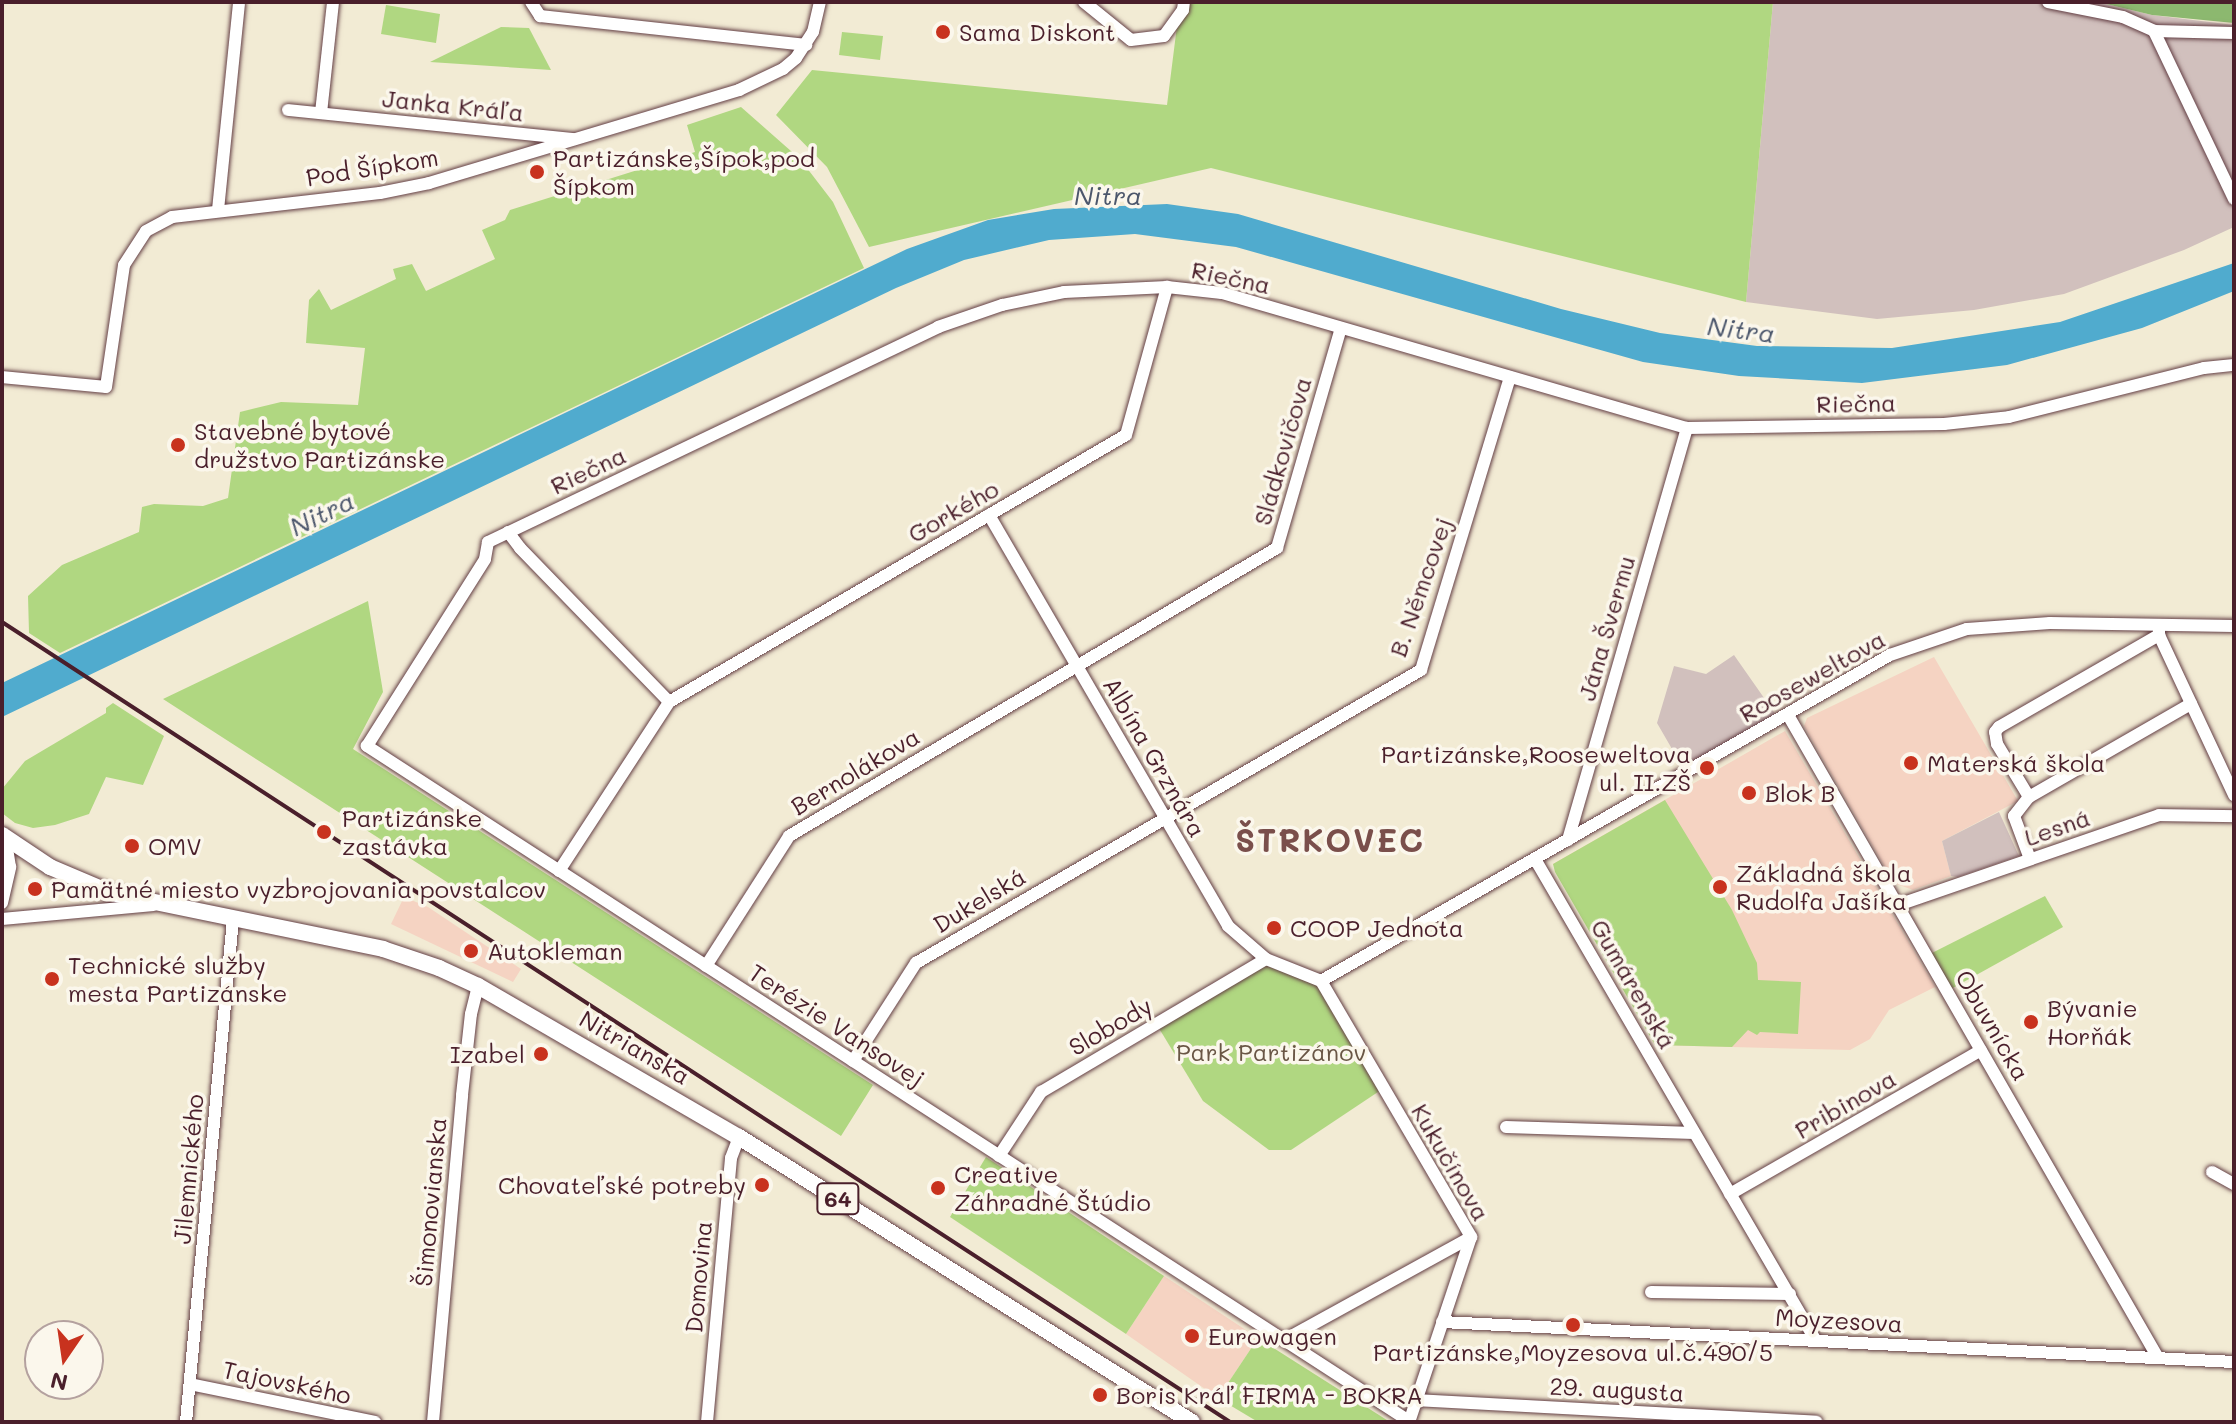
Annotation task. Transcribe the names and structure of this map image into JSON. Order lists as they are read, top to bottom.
{
  "streets": {
    "main road": ["Nitrianska", "64"],
    "street": [
      "Janka Kráľa",
      "Pod Šípkom",
      "Riečna",
      "Sládkovičova",
      "Gorkého",
      "B. Němcovej",
      "Jána Švermu",
      "Rooseweltova",
      "Albína Grznára",
      "Bernolákova",
      "Lesná",
      "Dukelská",
      "Gumárenská",
      "Terézie Vansovej",
      "Obuvnícka",
      "Slobody",
      "Pribinova",
      "Kukučínova",
      "Jilemnického",
      "Šimonovianska",
      "Domovina",
      "Moyzesova",
      "Tajovského",
      "29. augusta"
    ]
  },
  "crossings": [
    ["Janka Kráľa", "Pod Šípkom"],
    ["Riečna", "Sládkovičova"],
    ["Riečna", "Gorkého"],
    ["Riečna", "B. Němcovej"],
    ["Riečna", "Jána Švermu"],
    ["Riečna", "Terézie Vansovej"],
    ["Sládkovičova", "Albína Grznára"],
    ["Sládkovičova", "Bernolákova"],
    ["Gorkého", "Albína Grznára"],
    ["Gorkého", "Terézie Vansovej"],
    ["B. Němcovej", "Albína Grznára"],
    ["B. Němcovej", "Dukelská"],
    ["Jána Švermu", "Rooseweltova"],
    ["Rooseweltova", "Albína Grznára"],
    ["Rooseweltova", "Gumárenská"],
    ["Rooseweltova", "Obuvnícka"],
    ["Rooseweltova", "Kukučínova"],
    ["Albína Grznára", "Bernolákova"],
    ["Albína Grznára", "Dukelská"],
    ["Albína Grznára", "Slobody"],
    ["Albína Grznára", "Kukučínova"],
    ["Bernolákova", "Terézie Vansovej"],
    ["Lesná", "Obuvnícka"],
    ["Dukelská", "Terézie Vansovej"],
    ["Gumárenská", "Pribinova"],
    ["Gumárenská", "Moyzesova"],
    ["Terézie Vansovej", "Slobody"],
    ["Terézie Vansovej", "Kukučínova"],
    ["Obuvnícka", "Pribinova"],
    ["Obuvnícka", "Moyzesova"],
    ["Nitrianska", "Jilemnického"],
    ["Nitrianska", "Šimonovianska"],
    ["Nitrianska", "Domovina"],
    ["Kukučínova", "Moyzesova"],
    ["Kukučínova", "29. augusta"],
    ["Jilemnického", "Tajovského"]
  ],
  "districts": ["ŠTRKOVEC"],
  "water": ["Nitra"],
  "parks": ["Park Partizánov"],
  "places": [
    "Sama Diskont",
    "Partizánske,Šípok,pod Šípkom",
    "Stavebné bytové družstvo Partizánske",
    "Materská škola",
    "Partizánske,Rooseweltova ul. II.ZŠ",
    "Blok B",
    "Partizánske zastávka",
    "OMV",
    "Základná škola Rudolfa Jašíka",
    "Pamätné miesto vyzbrojovania povstalcov",
    "COOP Jednota",
    "Autokleman",
    "Technické služby mesta Partizánske",
    "Bývanie Horňák",
    "Izabel",
    "Chovateľské potreby",
    "Creative Záhradné Štúdio",
    "Partizánske,Moyzesova ul.č.490/5",
    "Eurowagen",
    "Boris Kráľ FIRMA - BOKRA"
  ],
  "north": "bottom"
}
